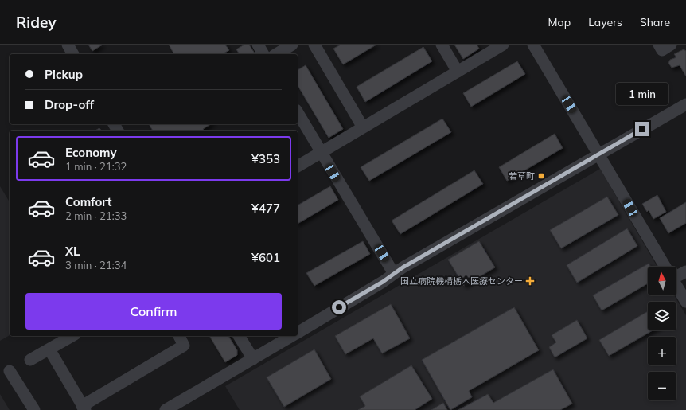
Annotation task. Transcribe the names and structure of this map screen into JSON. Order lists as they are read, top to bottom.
{
  "places": {
    "transit": ["若草町"],
    "health": ["国立病院機構栃木医療センター"]
  },
  "north": "top",
  "page": {
    "header": "Ridey",
    "nav": ["Map", "Layers", "Share"],
    "banner": ["Pickup", "Drop-off"],
    "bubble": "1 min",
    "list": [
      {
        "name": "Economy",
        "note": "1 min · 21:32",
        "value": "¥353"
      },
      {
        "name": "Comfort",
        "note": "2 min · 21:33",
        "value": "¥477"
      },
      {
        "name": "XL",
        "note": "3 min · 21:34",
        "value": "¥601"
      }
    ],
    "map_buttons": ["+", "−"],
    "buttons": "Confirm"
  }
}
